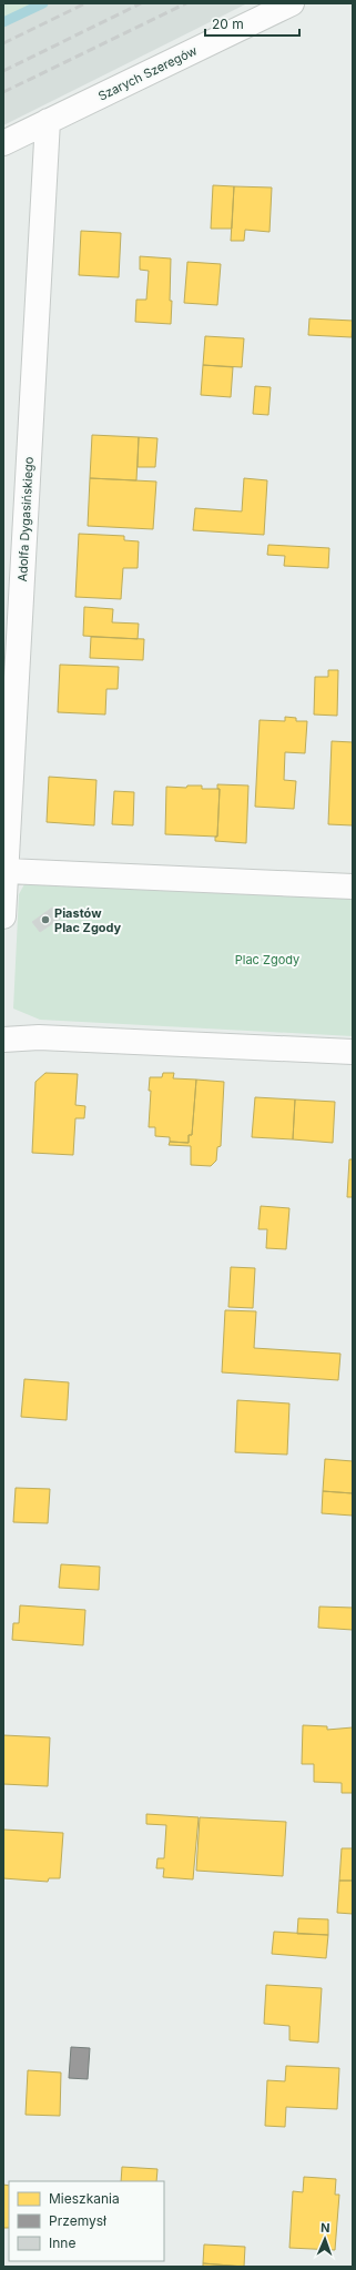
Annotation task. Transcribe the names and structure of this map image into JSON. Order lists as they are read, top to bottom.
{
  "streets": {
    "street": ["Szarych Szeregów", "Adolfa Dygasińskiego"]
  },
  "crossings": [
    ["Szarych Szeregów", "Adolfa Dygasińskiego"]
  ],
  "parks": ["Plac Zgody"],
  "places": ["Piastów Plac Zgody"],
  "legend": ["Mieszkania", "Przemysł", "Inne"],
  "scale_bar": "20 m",
  "north": "top"
}
